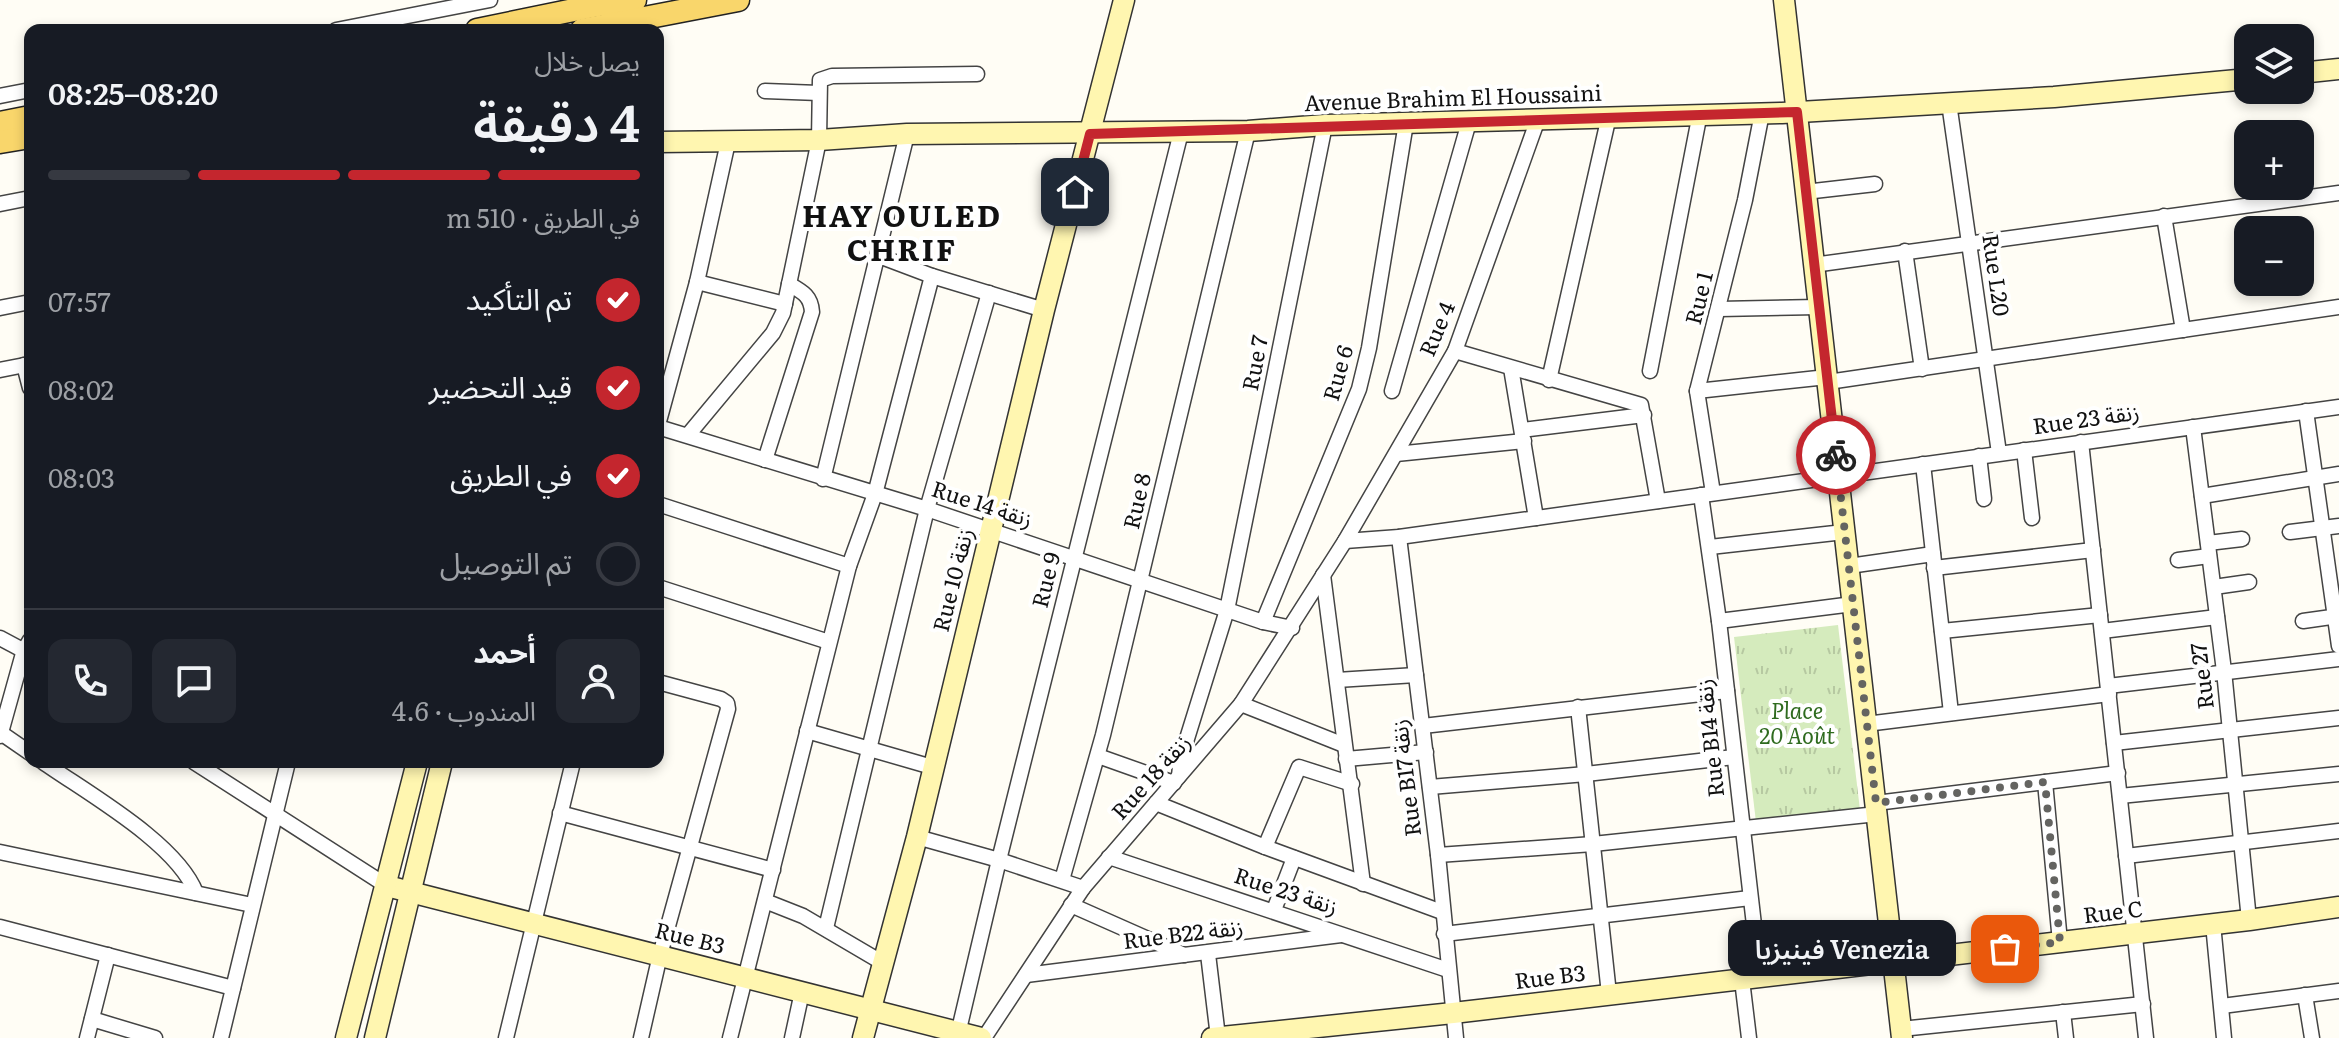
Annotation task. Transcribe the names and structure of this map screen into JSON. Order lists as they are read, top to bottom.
{
  "streets": {
    "street": [
      "Avenue Brahim El Houssaini",
      "Rue L20",
      "Rue 1",
      "Rue 4",
      "Rue 7",
      "Rue 6",
      "Rue 23 زنقة",
      "Rue 8",
      "Rue 14 زنقة",
      "Rue 10 زنقة",
      "Rue 9",
      "Rue 27",
      "Rue B14 زنقة",
      "Rue 18 زنقة",
      "Rue B17 زنقة",
      "Rue C",
      "Rue B22 زنقة",
      "Rue B3"
    ]
  },
  "crossings": [
    ["Avenue Brahim El Houssaini", "Rue L20"],
    ["Avenue Brahim El Houssaini", "Rue 1"],
    ["Avenue Brahim El Houssaini", "Rue 4"],
    ["Avenue Brahim El Houssaini", "Rue 7"],
    ["Avenue Brahim El Houssaini", "Rue 6"],
    ["Avenue Brahim El Houssaini", "Rue 8"],
    ["Avenue Brahim El Houssaini", "Rue 10 زنقة"],
    ["Avenue Brahim El Houssaini", "Rue 9"],
    ["Rue L20", "Rue 23 زنقة"],
    ["Rue 1", "Rue 23 زنقة"],
    ["Rue 1", "Rue B14 زنقة"],
    ["Rue 4", "Rue 23 زنقة"],
    ["Rue 4", "Rue 18 زنقة"],
    ["Rue 7", "Rue 14 زنقة"],
    ["Rue 7", "Rue 18 زنقة"],
    ["Rue 6", "Rue 14 زنقة"],
    ["Rue 23 زنقة", "Rue 27"],
    ["Rue 23 زنقة", "Rue B14 زنقة"],
    ["Rue 23 زنقة", "Rue 18 زنقة"],
    ["Rue 23 زنقة", "Rue B17 زنقة"],
    ["Rue 23 زنقة", "Rue B22 زنقة"],
    ["Rue 8", "Rue 14 زنقة"],
    ["Rue 14 زنقة", "Rue 10 زنقة"],
    ["Rue 14 زنقة", "Rue 9"],
    ["Rue 14 زنقة", "Rue 18 زنقة"],
    ["Rue 10 زنقة", "Rue B3"],
    ["Rue 9", "Rue B3"],
    ["Rue 27", "Rue C"],
    ["Rue B14 زنقة", "Rue B3"],
    ["Rue 18 زنقة", "Rue B22 زنقة"],
    ["Rue 18 زنقة", "Rue B3"],
    ["Rue B17 زنقة", "Rue B3"],
    ["Rue C", "Rue B3"]
  ],
  "districts": ["HAY OULED CHRIF"],
  "parks": ["Place 20 Août"],
  "places": ["Venezia فينيزيا"],
  "page": {
    "map_buttons": ["+", "−"],
    "heading": ["4 دقيقة", "يصل خلال", "08:20–08:25"],
    "panel": ["أحمد", "المندوب · 4.6"],
    "bar": "في الطريق · 510 m",
    "list": [
      ["تم التأكيد", "07:57"],
      ["قيد التحضير", "08:02"],
      ["في الطريق", "08:03"],
      "تم التوصيل"
    ],
    "bubble": "Venezia فينيزيا"
  }
}
